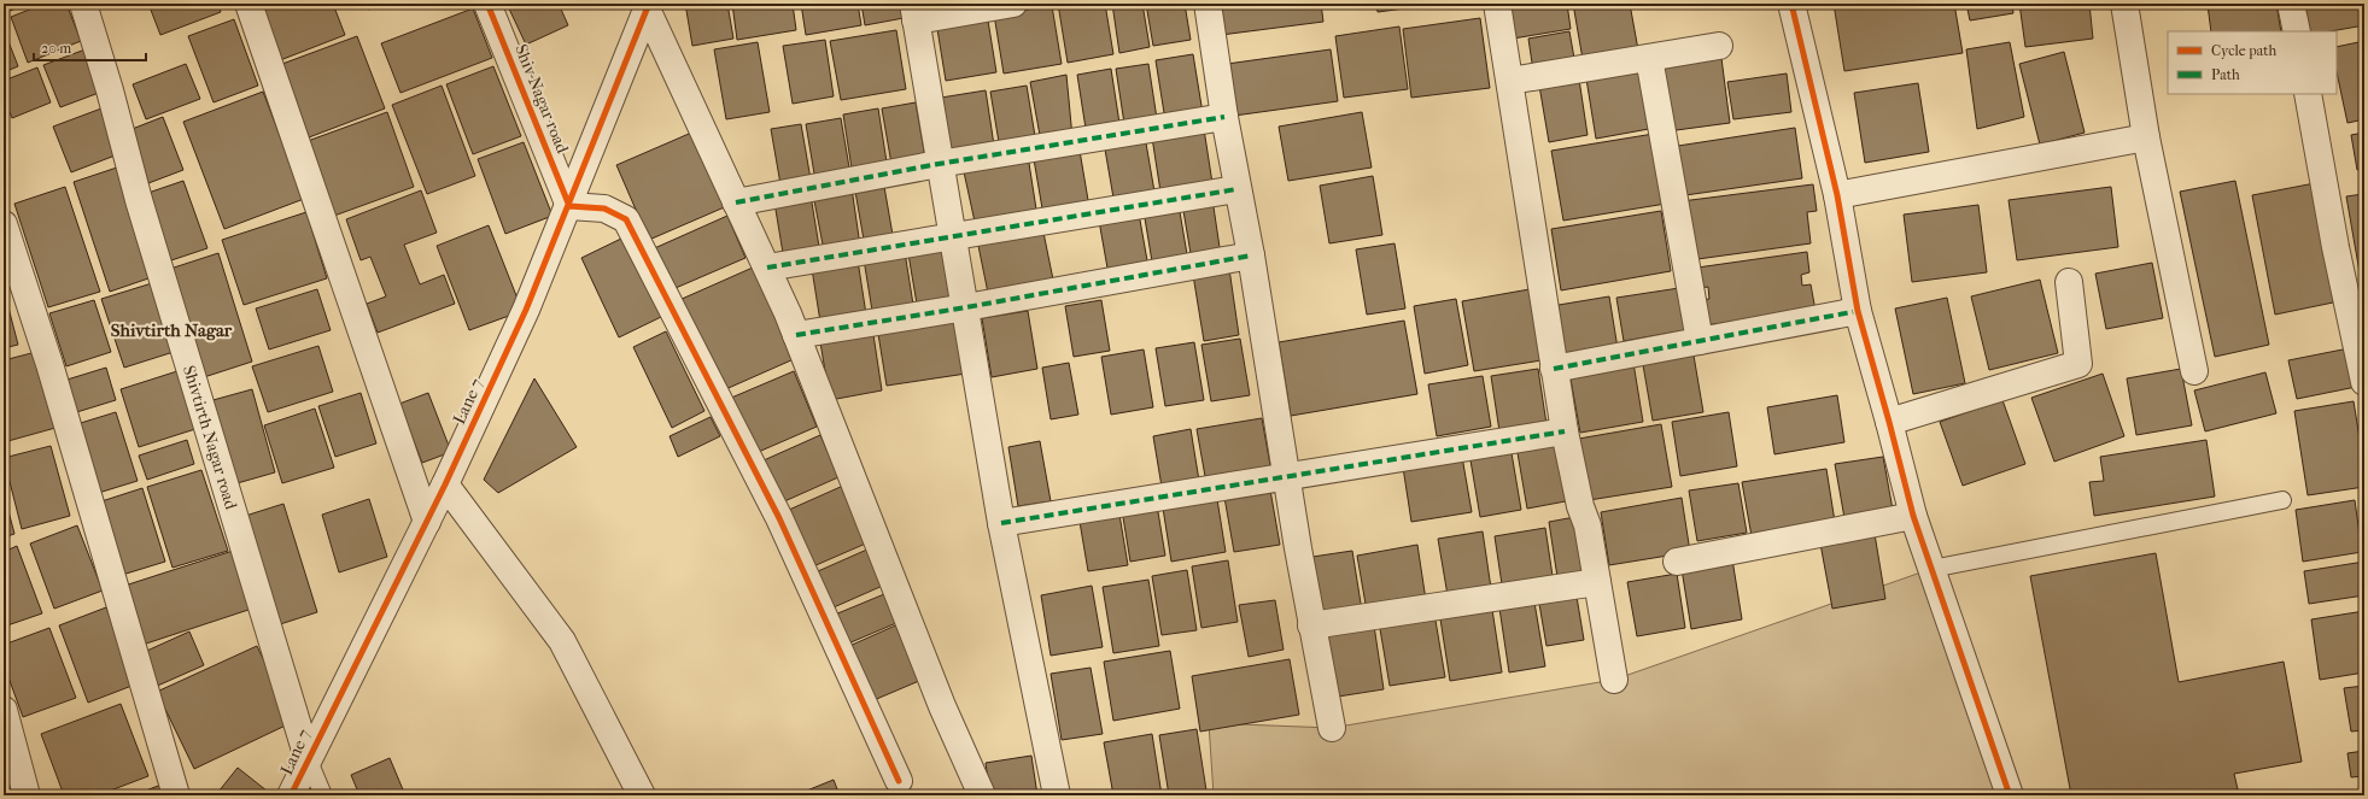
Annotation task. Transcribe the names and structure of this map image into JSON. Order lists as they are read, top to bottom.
{
  "streets": {
    "street": ["Shiv Nagar road", "Lane 7", "Shivtirth Nagar road"]
  },
  "crossings": [
    ["Shiv Nagar road", "Lane 7"],
    ["Lane 7", "Shivtirth Nagar road"]
  ],
  "districts": ["Shivtirth Nagar"],
  "legend": ["Cycle path", "Path"],
  "scale_bar": "20 m"
}
